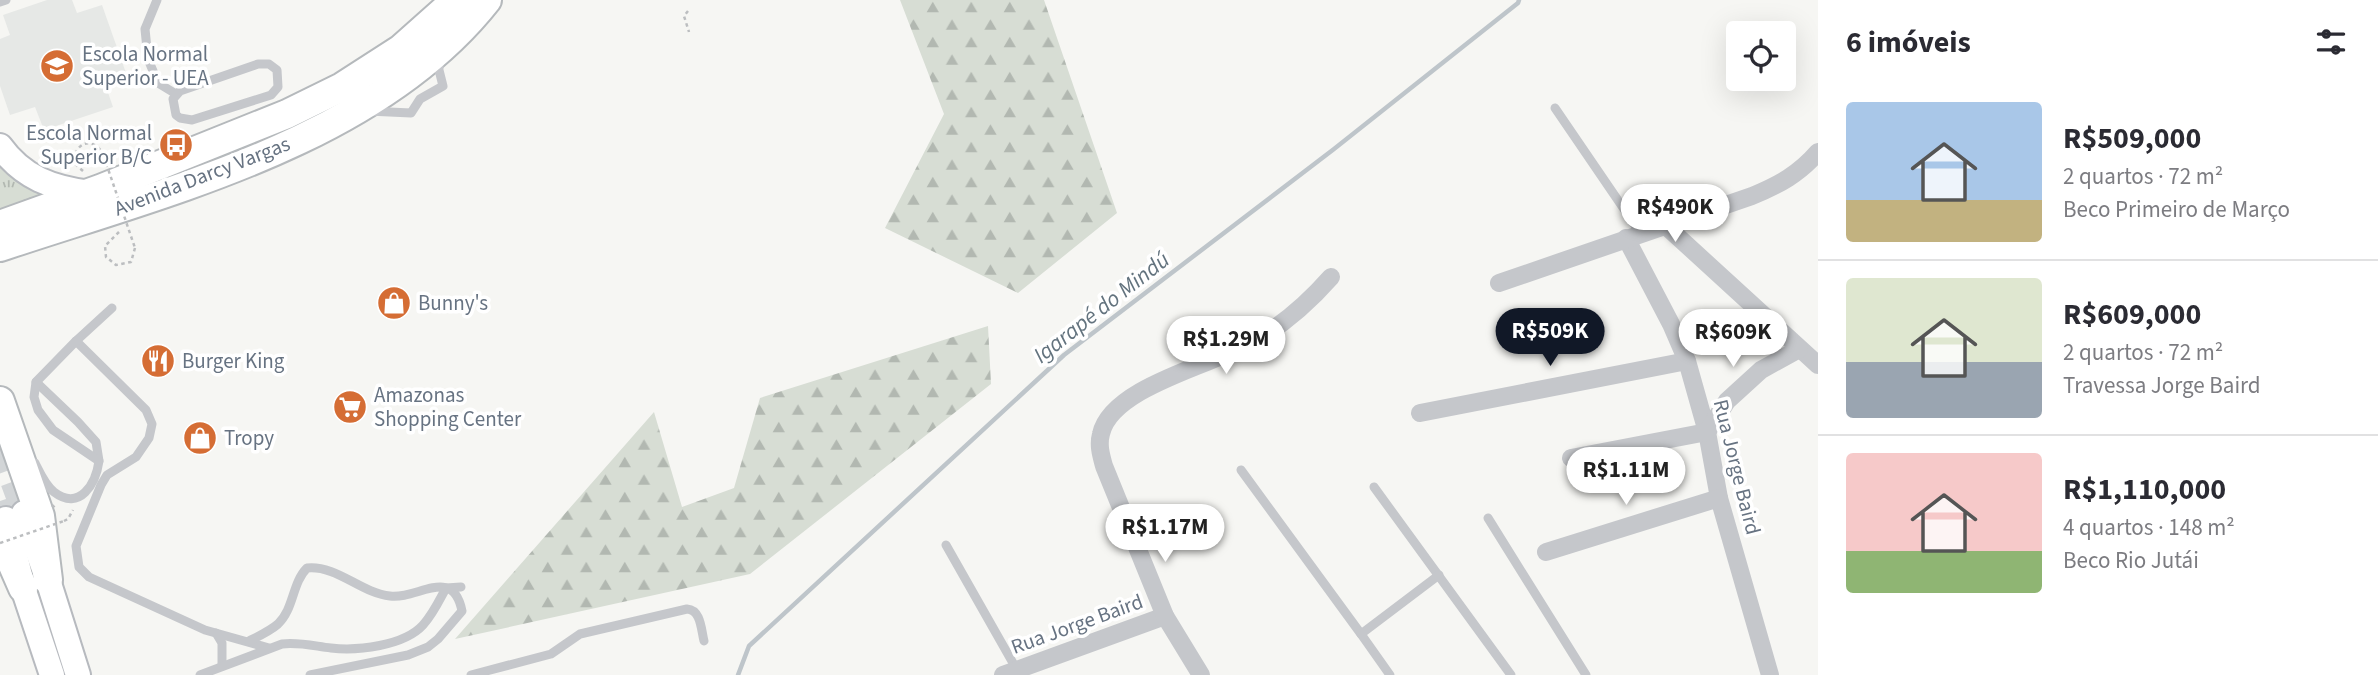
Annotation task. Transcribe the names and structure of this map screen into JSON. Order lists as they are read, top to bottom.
{
  "streets": {
    "main road": ["Avenida Darcy Vargas"],
    "street": ["Rua Jorge Baird"]
  },
  "water": ["Igarapé do Mindú"],
  "places": {
    "school or university": ["Escola Normal Superior - UEA"],
    "bus stop": ["Escola Normal Superior B/C"],
    "shop": ["Bunny's", "Tropy"],
    "restaurant": ["Burger King"],
    "supermarket": ["Amazonas Shopping Center"]
  },
  "page": {
    "heading": "6 imóveis",
    "list": [
      {
        "name": "R$509,000",
        "note": "2 quartos · 72 m² · Beco Primeiro de Março"
      },
      {
        "name": "R$609,000",
        "note": "2 quartos · 72 m² · Travessa Jorge Baird"
      },
      {
        "name": "R$1,110,000",
        "note": "4 quartos · 148 m² · Beco Rio Jutái"
      }
    ],
    "price": [
      "R$490K",
      "R$509K",
      "R$609K",
      "R$1.29M",
      "R$1.11M",
      "R$1.17M"
    ]
  }
}
